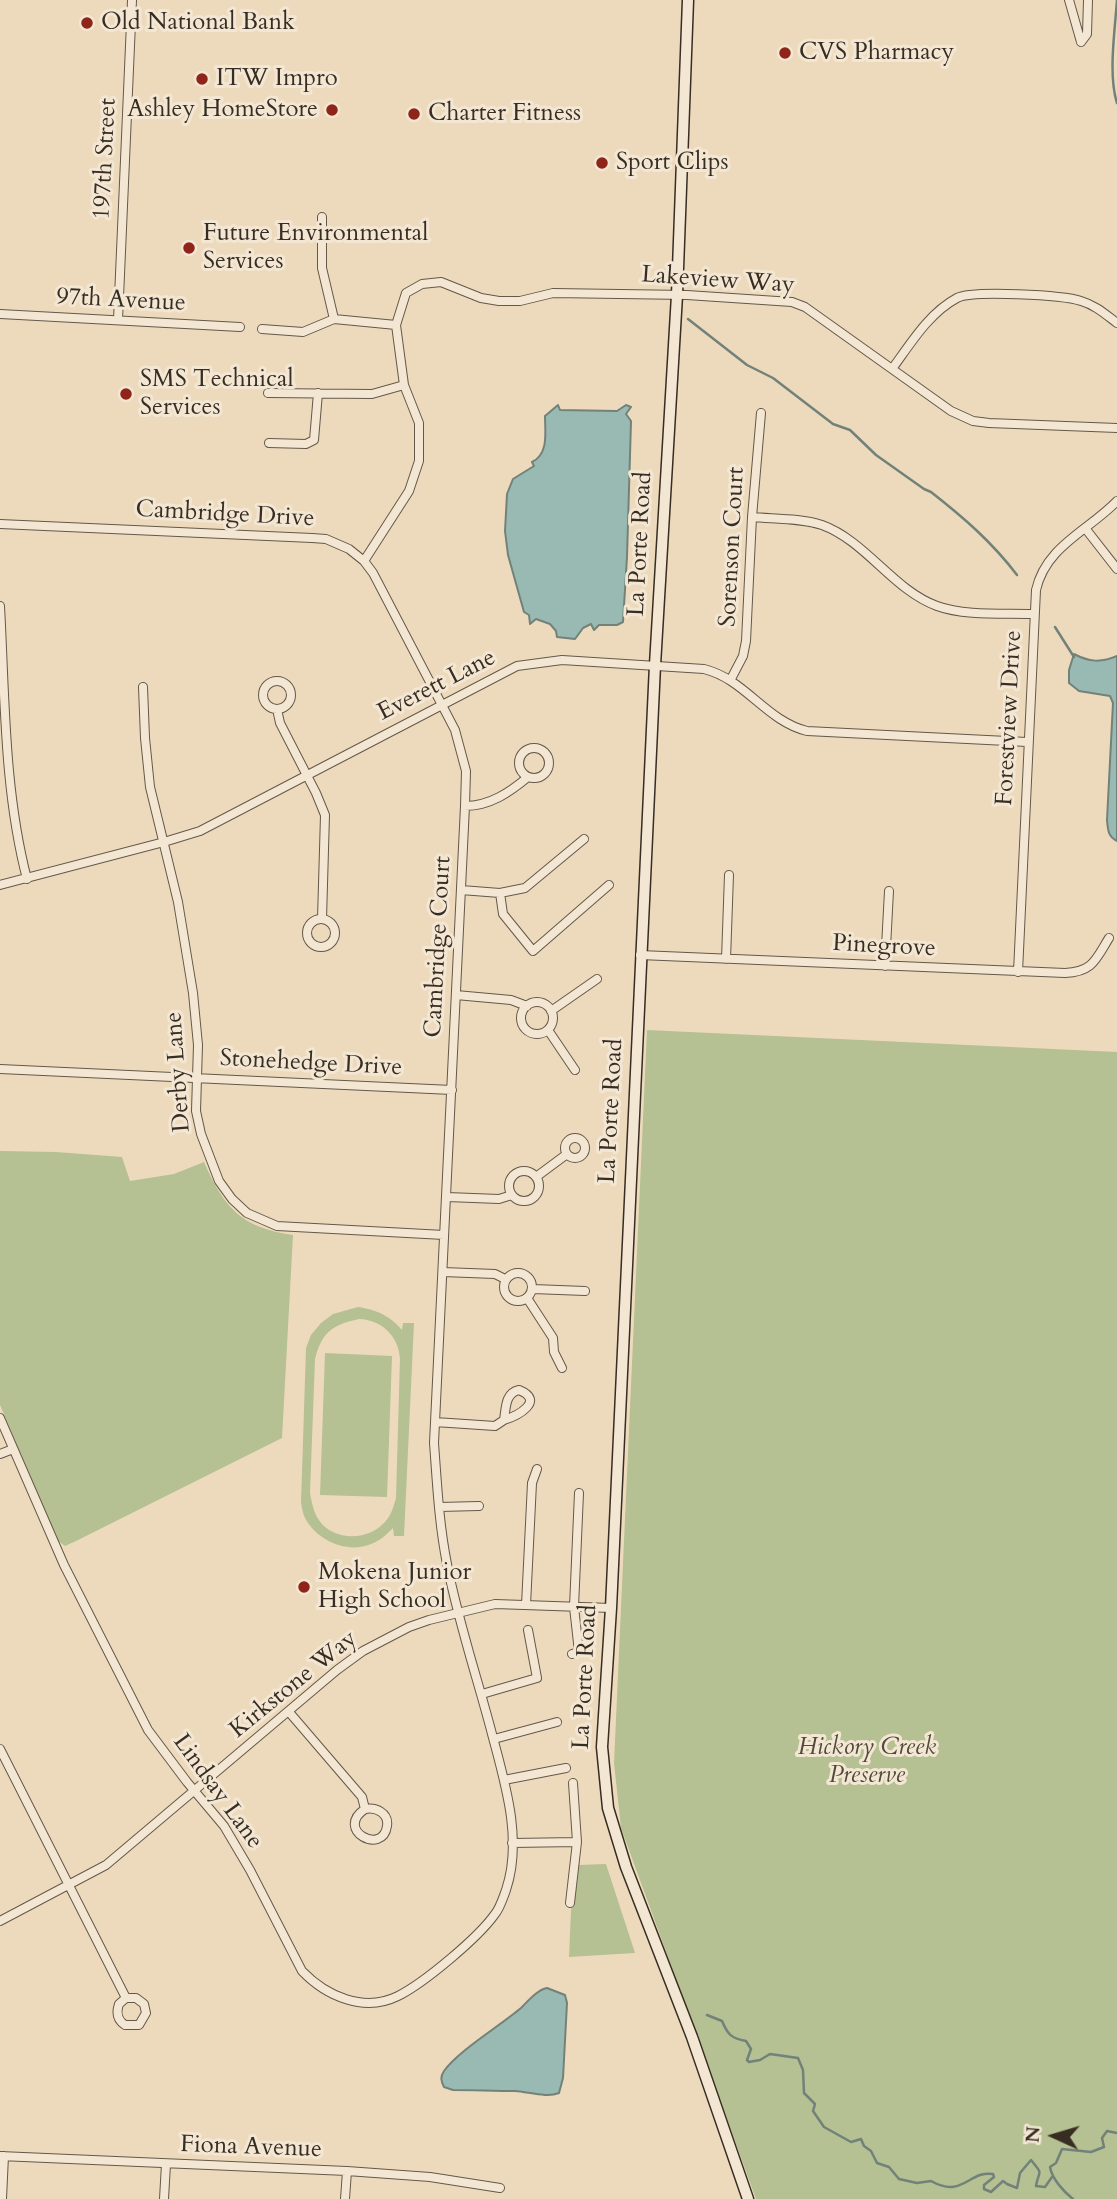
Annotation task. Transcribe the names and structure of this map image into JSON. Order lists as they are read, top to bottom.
{
  "streets": {
    "street": [
      "197th Street",
      "Lakeview Way",
      "97th Avenue",
      "Cambridge Drive",
      "La Porte Road",
      "Sorenson Court",
      "Everett Lane",
      "Forestview Drive",
      "Cambridge Court",
      "Pinegrove",
      "Stonehedge Drive",
      "Derby Lane",
      "Kirkstone Way",
      "Lindsay Lane",
      "Fiona Avenue"
    ]
  },
  "crossings": [
    ["197th Street", "97th Avenue"],
    ["Lakeview Way", "La Porte Road"],
    ["Cambridge Drive", "Everett Lane"],
    ["Cambridge Drive", "Cambridge Court"],
    ["La Porte Road", "Everett Lane"],
    ["La Porte Road", "Pinegrove"],
    ["La Porte Road", "Kirkstone Way"],
    ["Sorenson Court", "Everett Lane"],
    ["Everett Lane", "Forestview Drive"],
    ["Everett Lane", "Cambridge Court"],
    ["Everett Lane", "Derby Lane"],
    ["Forestview Drive", "Pinegrove"],
    ["Cambridge Court", "Stonehedge Drive"],
    ["Cambridge Court", "Derby Lane"],
    ["Cambridge Court", "Kirkstone Way"],
    ["Cambridge Court", "Lindsay Lane"],
    ["Stonehedge Drive", "Derby Lane"],
    ["Kirkstone Way", "Lindsay Lane"]
  ],
  "parks": ["Hickory Creek Preserve"],
  "places": [
    "Old National Bank",
    "CVS Pharmacy",
    "ITW Impro",
    "Ashley HomeStore",
    "Charter Fitness",
    "Sport Clips",
    "Future Environmental Services",
    "SMS Technical Services",
    "Mokena Junior High School"
  ],
  "north": "left"
}
